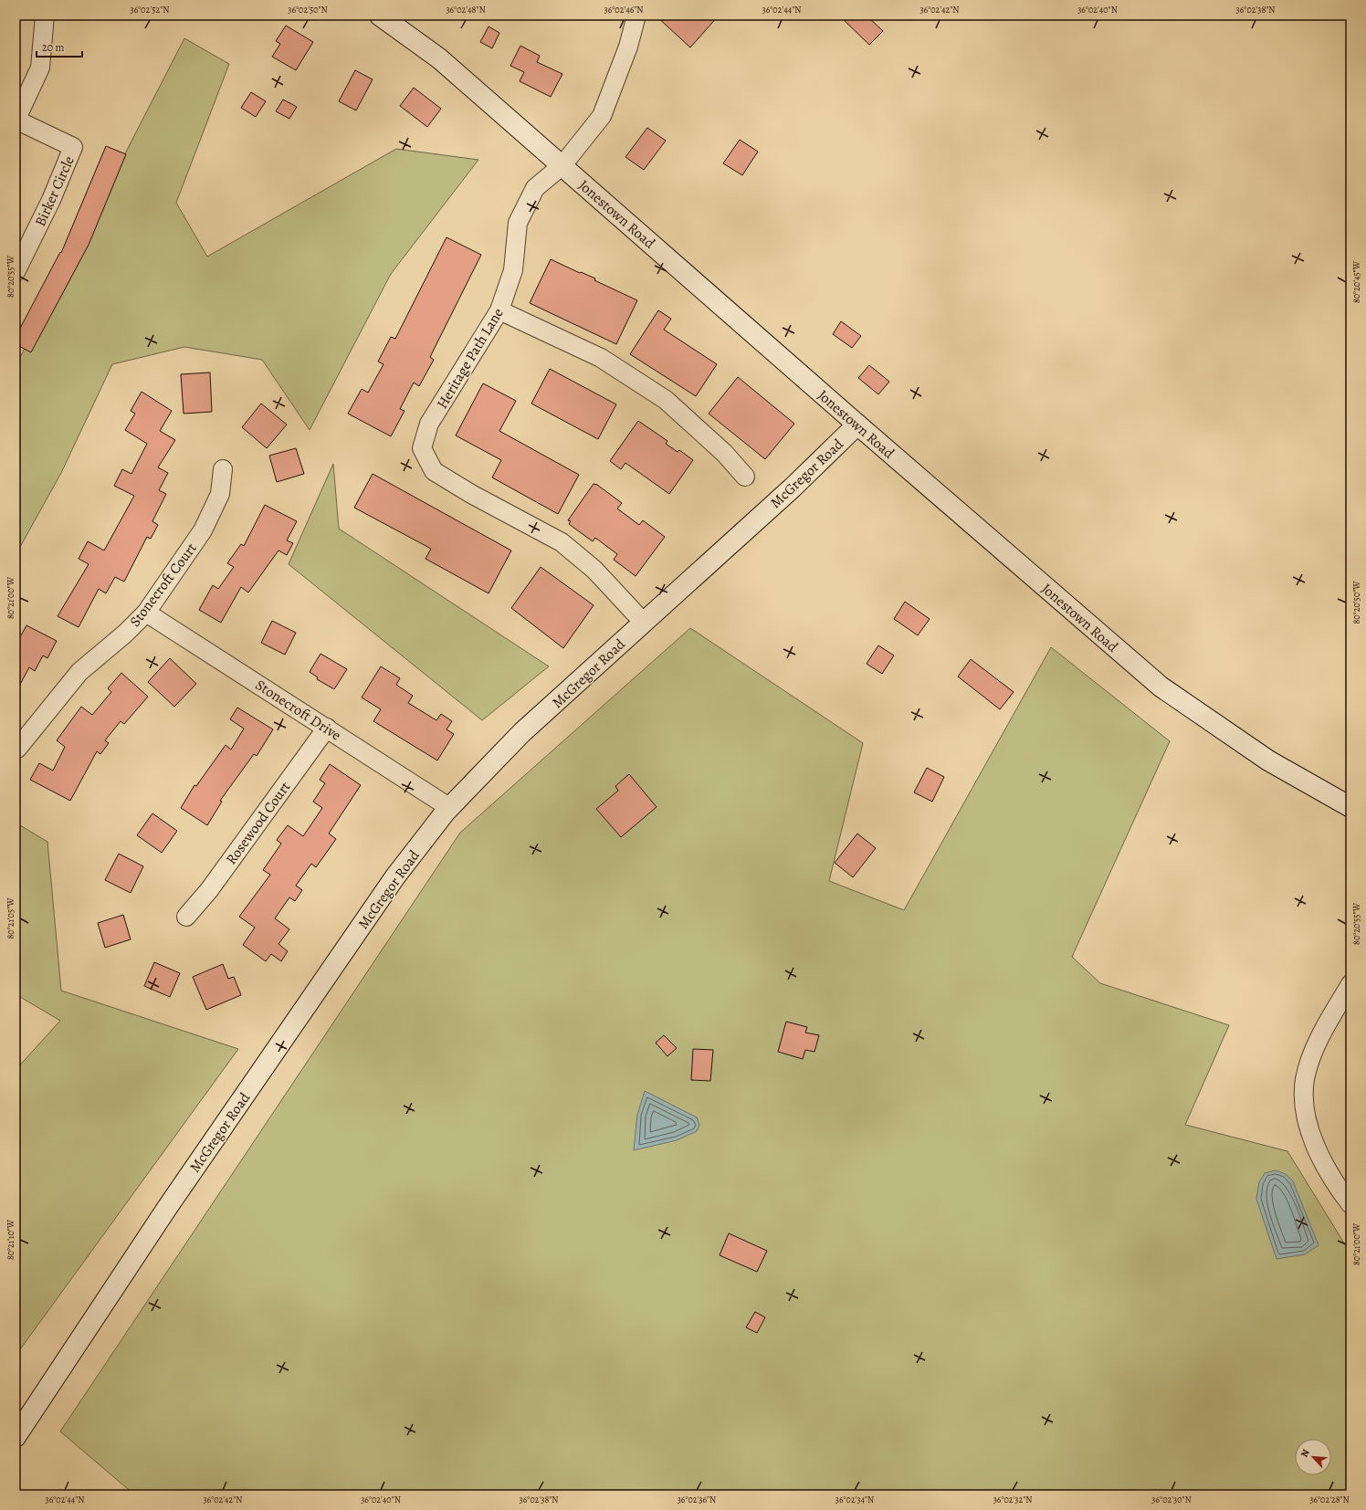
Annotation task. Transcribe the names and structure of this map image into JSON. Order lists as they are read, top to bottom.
{
  "streets": {
    "street": [
      "Birker Circle",
      "Jonestown Road",
      "Heritage Path Lane",
      "McGregor Road",
      "Stonecroft Court",
      "Stonecroft Drive",
      "Rosewood Court"
    ]
  },
  "crossings": [
    ["Jonestown Road", "Heritage Path Lane"],
    ["Jonestown Road", "McGregor Road"],
    ["Heritage Path Lane", "McGregor Road"],
    ["McGregor Road", "Stonecroft Drive"],
    ["Stonecroft Court", "Stonecroft Drive"],
    ["Stonecroft Drive", "Rosewood Court"]
  ],
  "scale_bar": "20 m",
  "north": "top left",
  "coordinates": [
    "36°02'52\"N",
    "36°02'50\"N",
    "36°02'48\"N",
    "36°02'46\"N",
    "36°02'44\"N",
    "36°02'42\"N",
    "36°02'40\"N",
    "36°02'38\"N",
    "80°20'55\"W",
    "80°20'45\"W",
    "80°21'00\"W",
    "80°20'50\"W",
    "80°21'05\"W",
    "80°21'10\"W",
    "36°02'36\"N",
    "36°02'34\"N",
    "36°02'32\"N",
    "36°02'30\"N",
    "36°02'28\"N"
  ]
}
